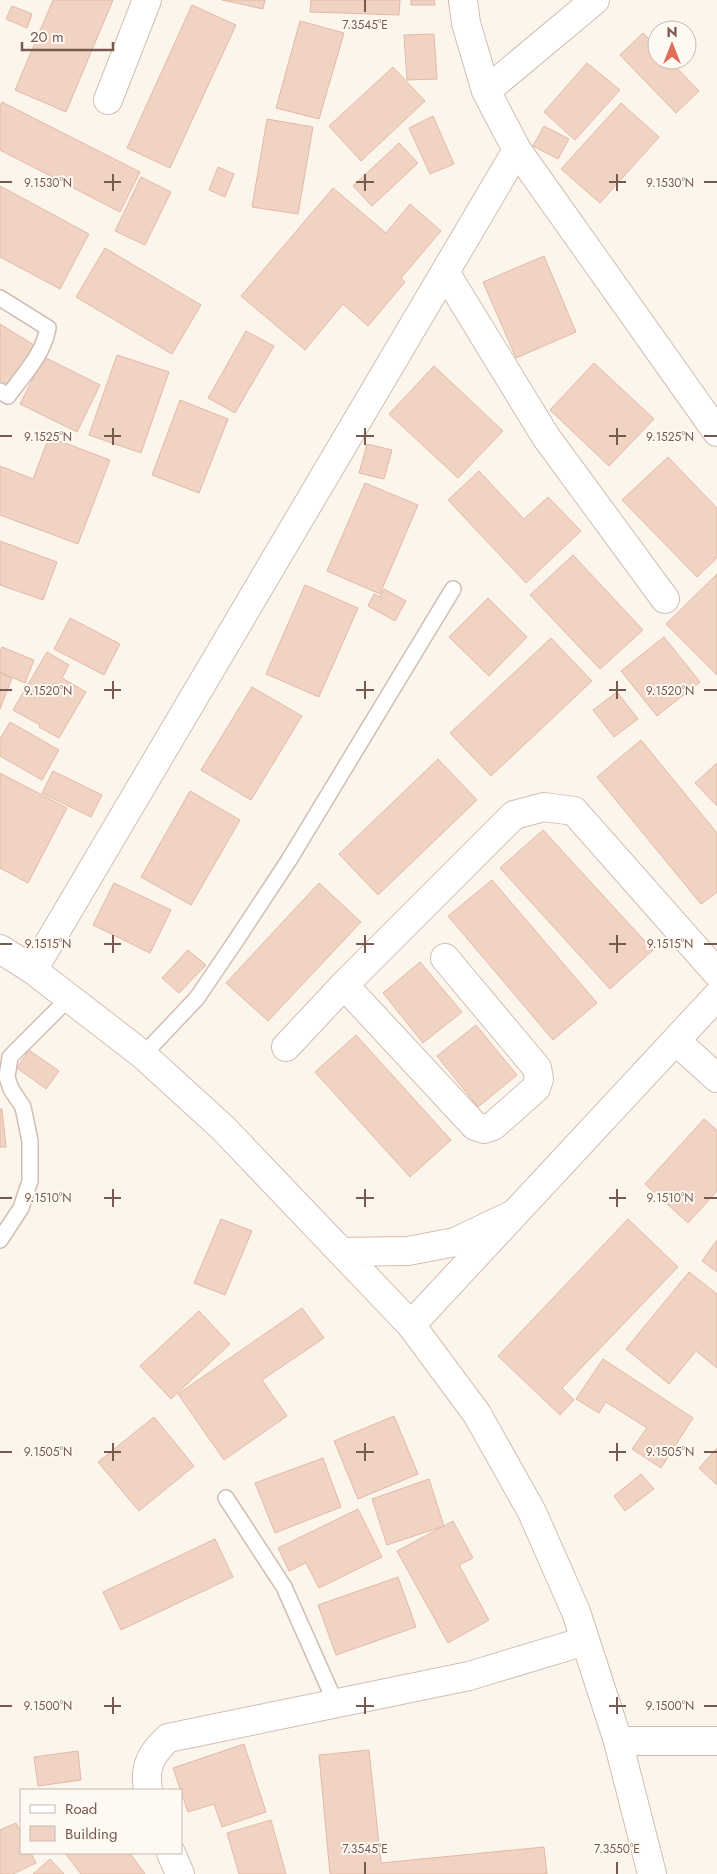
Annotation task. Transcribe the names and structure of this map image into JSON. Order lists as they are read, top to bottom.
{
  "legend": ["Road", "Building"],
  "scale_bar": "20 m",
  "north": "top",
  "coordinates": [
    "7.3545°E",
    "9.1530°N",
    "9.1525°N",
    "9.1520°N",
    "9.1515°N",
    "9.1510°N",
    "9.1505°N",
    "9.1500°N",
    "7.3550°E"
  ]
}
